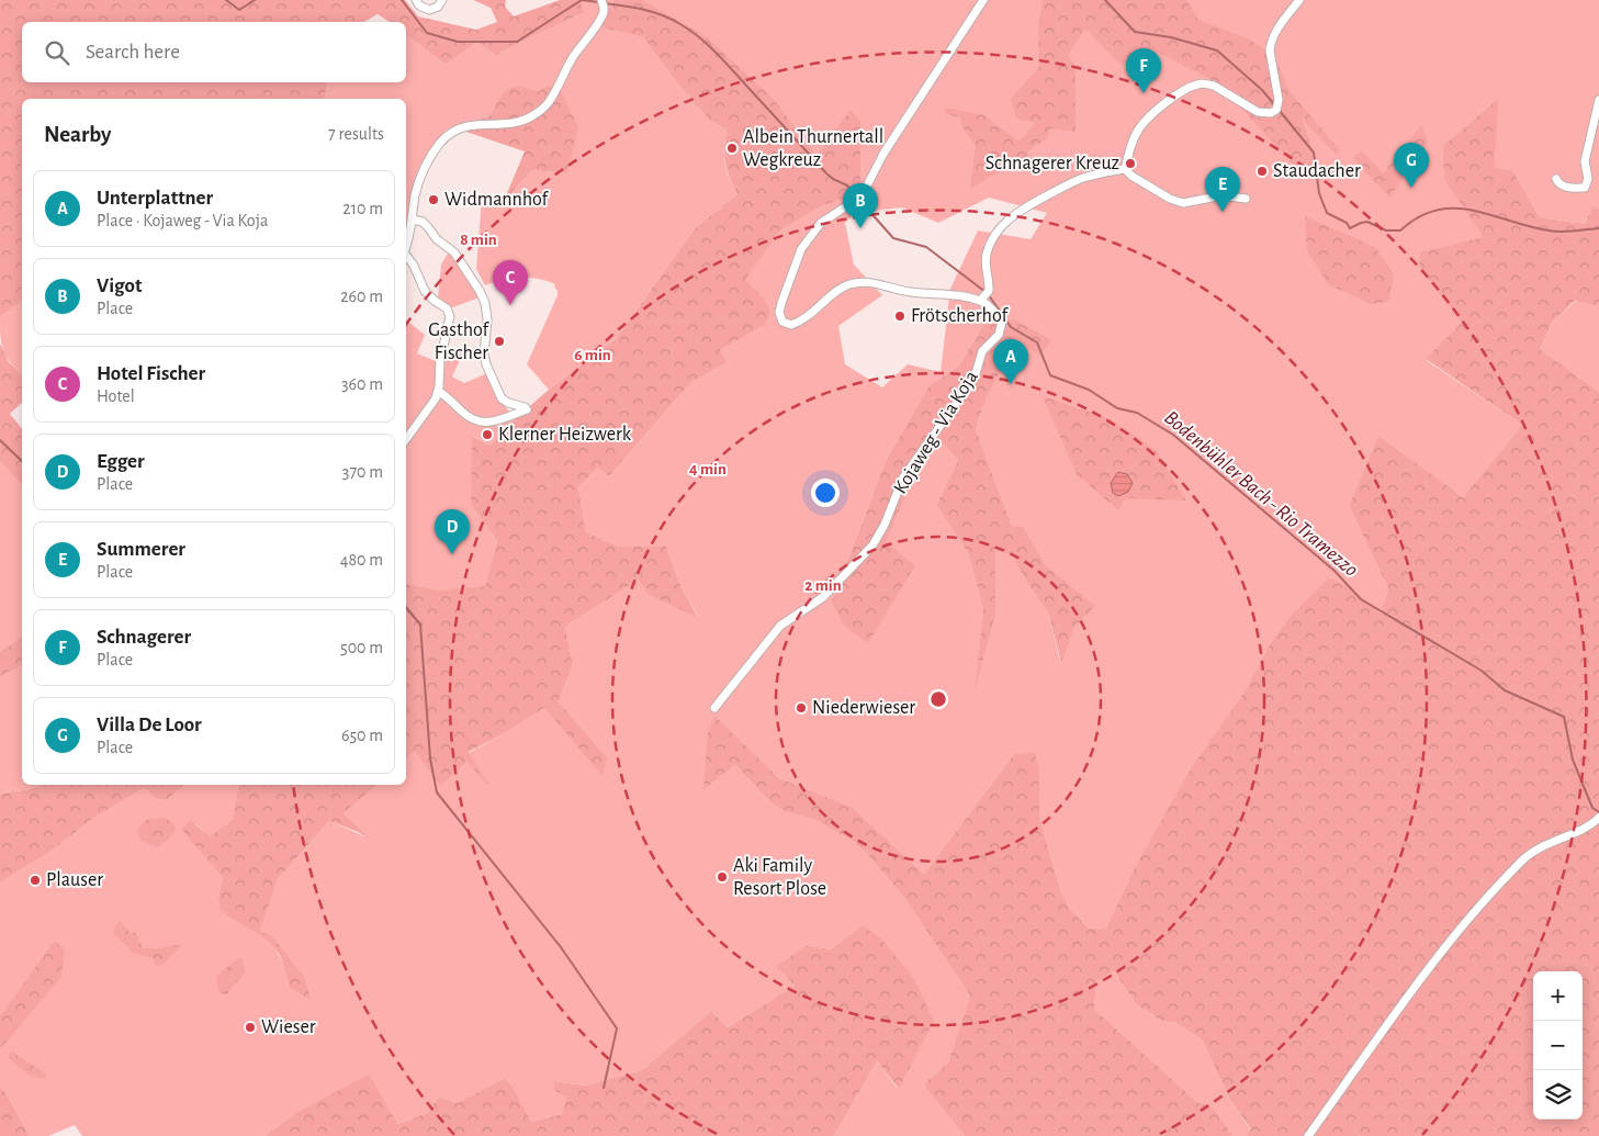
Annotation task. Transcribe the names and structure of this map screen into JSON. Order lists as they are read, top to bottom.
{
  "streets": {
    "street": ["Kojaweg - Via Koja"]
  },
  "water": ["Bodenbühler Bach - Rio Tramezzo"],
  "places": [
    "Albein Thurnertall Wegkreuz",
    "Schnagerer Kreuz",
    "Staudacher",
    "Widmannhof",
    "Frötscherhof",
    "Gasthof Fischer",
    "Klerner Heizwerk",
    "Niederwieser",
    "Aki Family Resort Plose",
    "Plauser",
    "Wieser"
  ],
  "page": {
    "search": "Search here",
    "pins": [
      "F",
      "G",
      "E",
      "B",
      "C",
      "A",
      "D"
    ],
    "heading": ["Nearby", "7 results"],
    "list": [
      {
        "mark": "A",
        "name": "Unterplattner",
        "note": "Place · Kojaweg - Via Koja",
        "value": "210 m"
      },
      {
        "mark": "B",
        "name": "Vigot",
        "note": "Place",
        "value": "260 m"
      },
      {
        "mark": "C",
        "name": "Hotel Fischer",
        "note": "Hotel",
        "value": "360 m"
      },
      {
        "mark": "D",
        "name": "Egger",
        "note": "Place",
        "value": "370 m"
      },
      {
        "mark": "E",
        "name": "Summerer",
        "note": "Place",
        "value": "480 m"
      },
      {
        "mark": "F",
        "name": "Schnagerer",
        "note": "Place",
        "value": "500 m"
      },
      {
        "mark": "G",
        "name": "Villa De Loor",
        "note": "Place",
        "value": "650 m"
      }
    ],
    "map_buttons": ["+", "−"]
  },
  "rings": [
    "8 min",
    "6 min",
    "4 min",
    "2 min"
  ]
}
